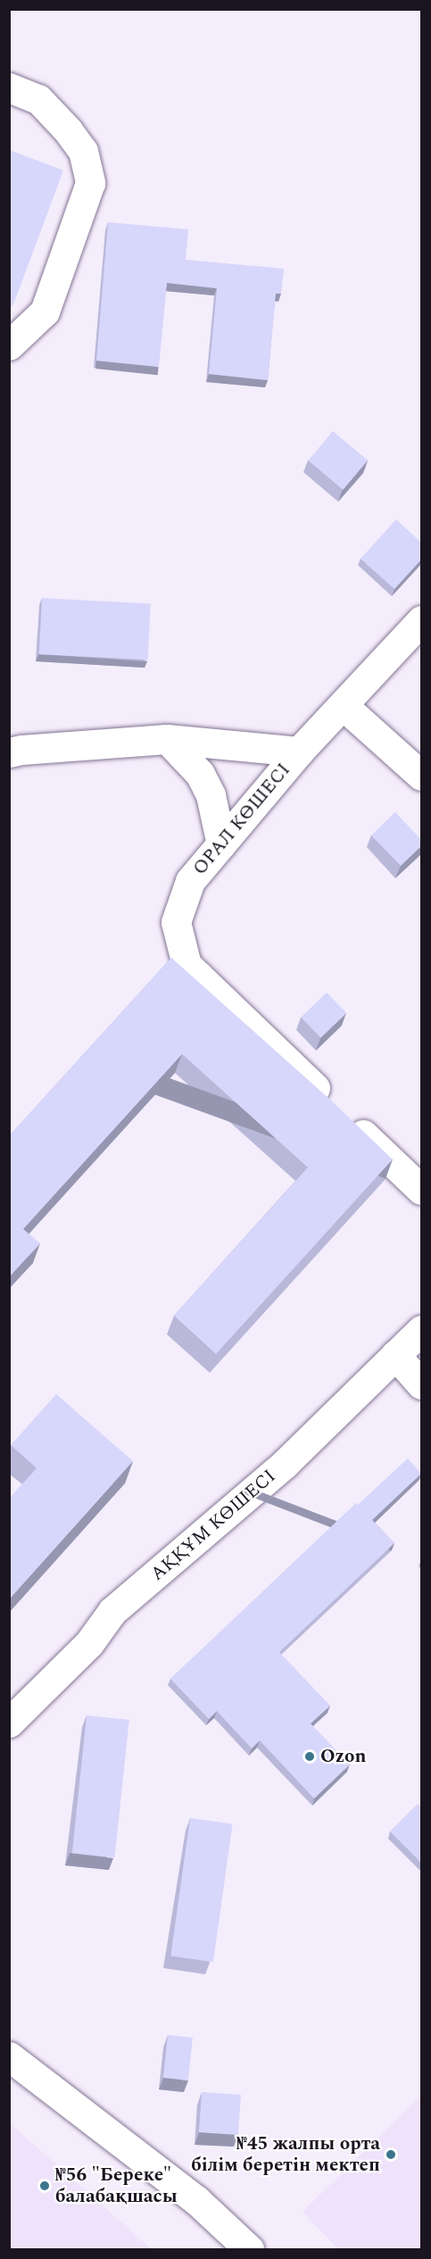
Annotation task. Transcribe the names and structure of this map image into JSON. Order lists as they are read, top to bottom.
{
  "streets": {
    "street": ["ОРАЛ КӨШЕСІ", "АҚҚҰМ КӨШЕСІ"]
  },
  "places": ["Ozon", "№45 жалпы орта білім беретін мектеп", "№56 \"Береке\" балабақшасы"]
}
